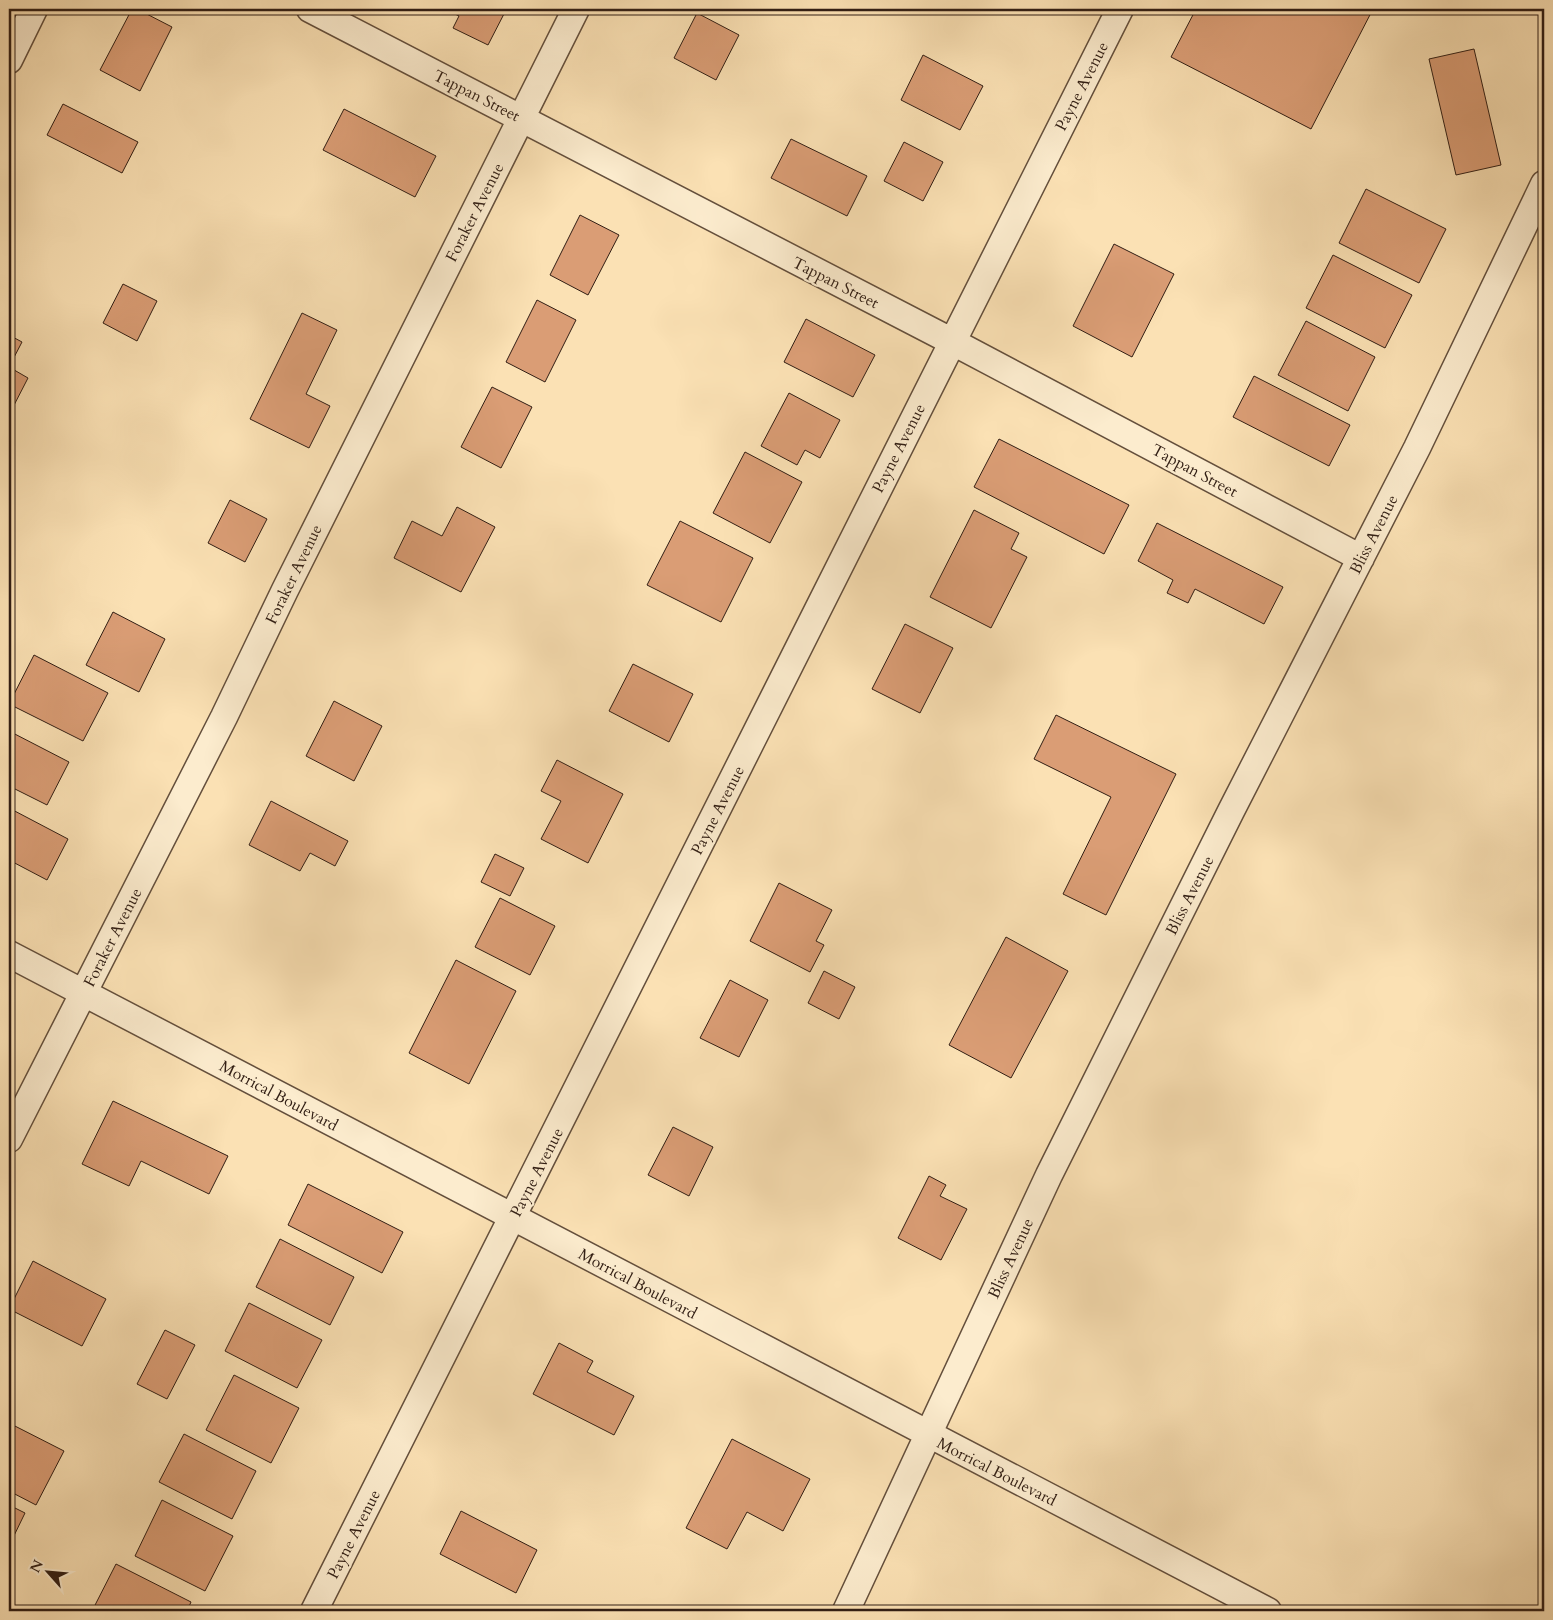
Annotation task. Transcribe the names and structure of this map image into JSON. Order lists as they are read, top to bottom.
{
  "streets": {
    "street": [
      "Payne Avenue",
      "Tappan Street",
      "Foraker Avenue",
      "Bliss Avenue",
      "Morrical Boulevard"
    ]
  },
  "crossings": [
    ["Payne Avenue", "Tappan Street"],
    ["Payne Avenue", "Morrical Boulevard"],
    ["Tappan Street", "Foraker Avenue"],
    ["Tappan Street", "Bliss Avenue"],
    ["Foraker Avenue", "Morrical Boulevard"],
    ["Bliss Avenue", "Morrical Boulevard"]
  ],
  "north": "top left"
}
